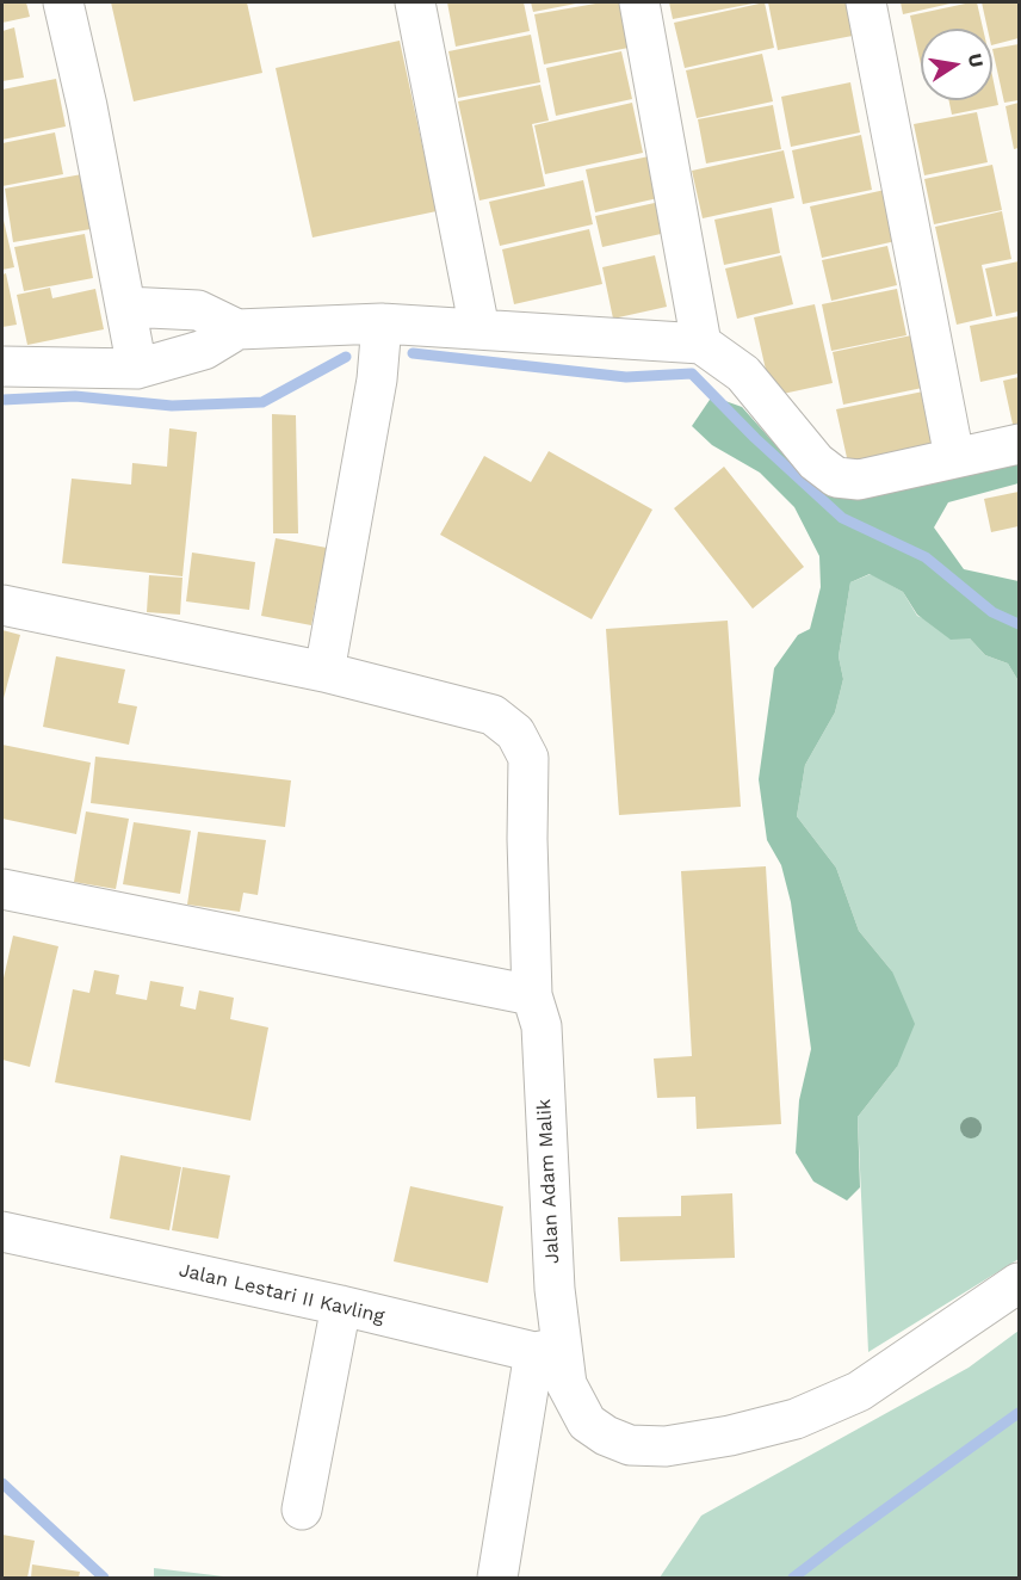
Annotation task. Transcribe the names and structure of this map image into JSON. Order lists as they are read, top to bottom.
{
  "streets": {
    "street": ["Jalan Adam Malik", "Jalan Lestari II Kavling"]
  },
  "crossings": [
    ["Jalan Adam Malik", "Jalan Lestari II Kavling"]
  ],
  "north": "right"
}
